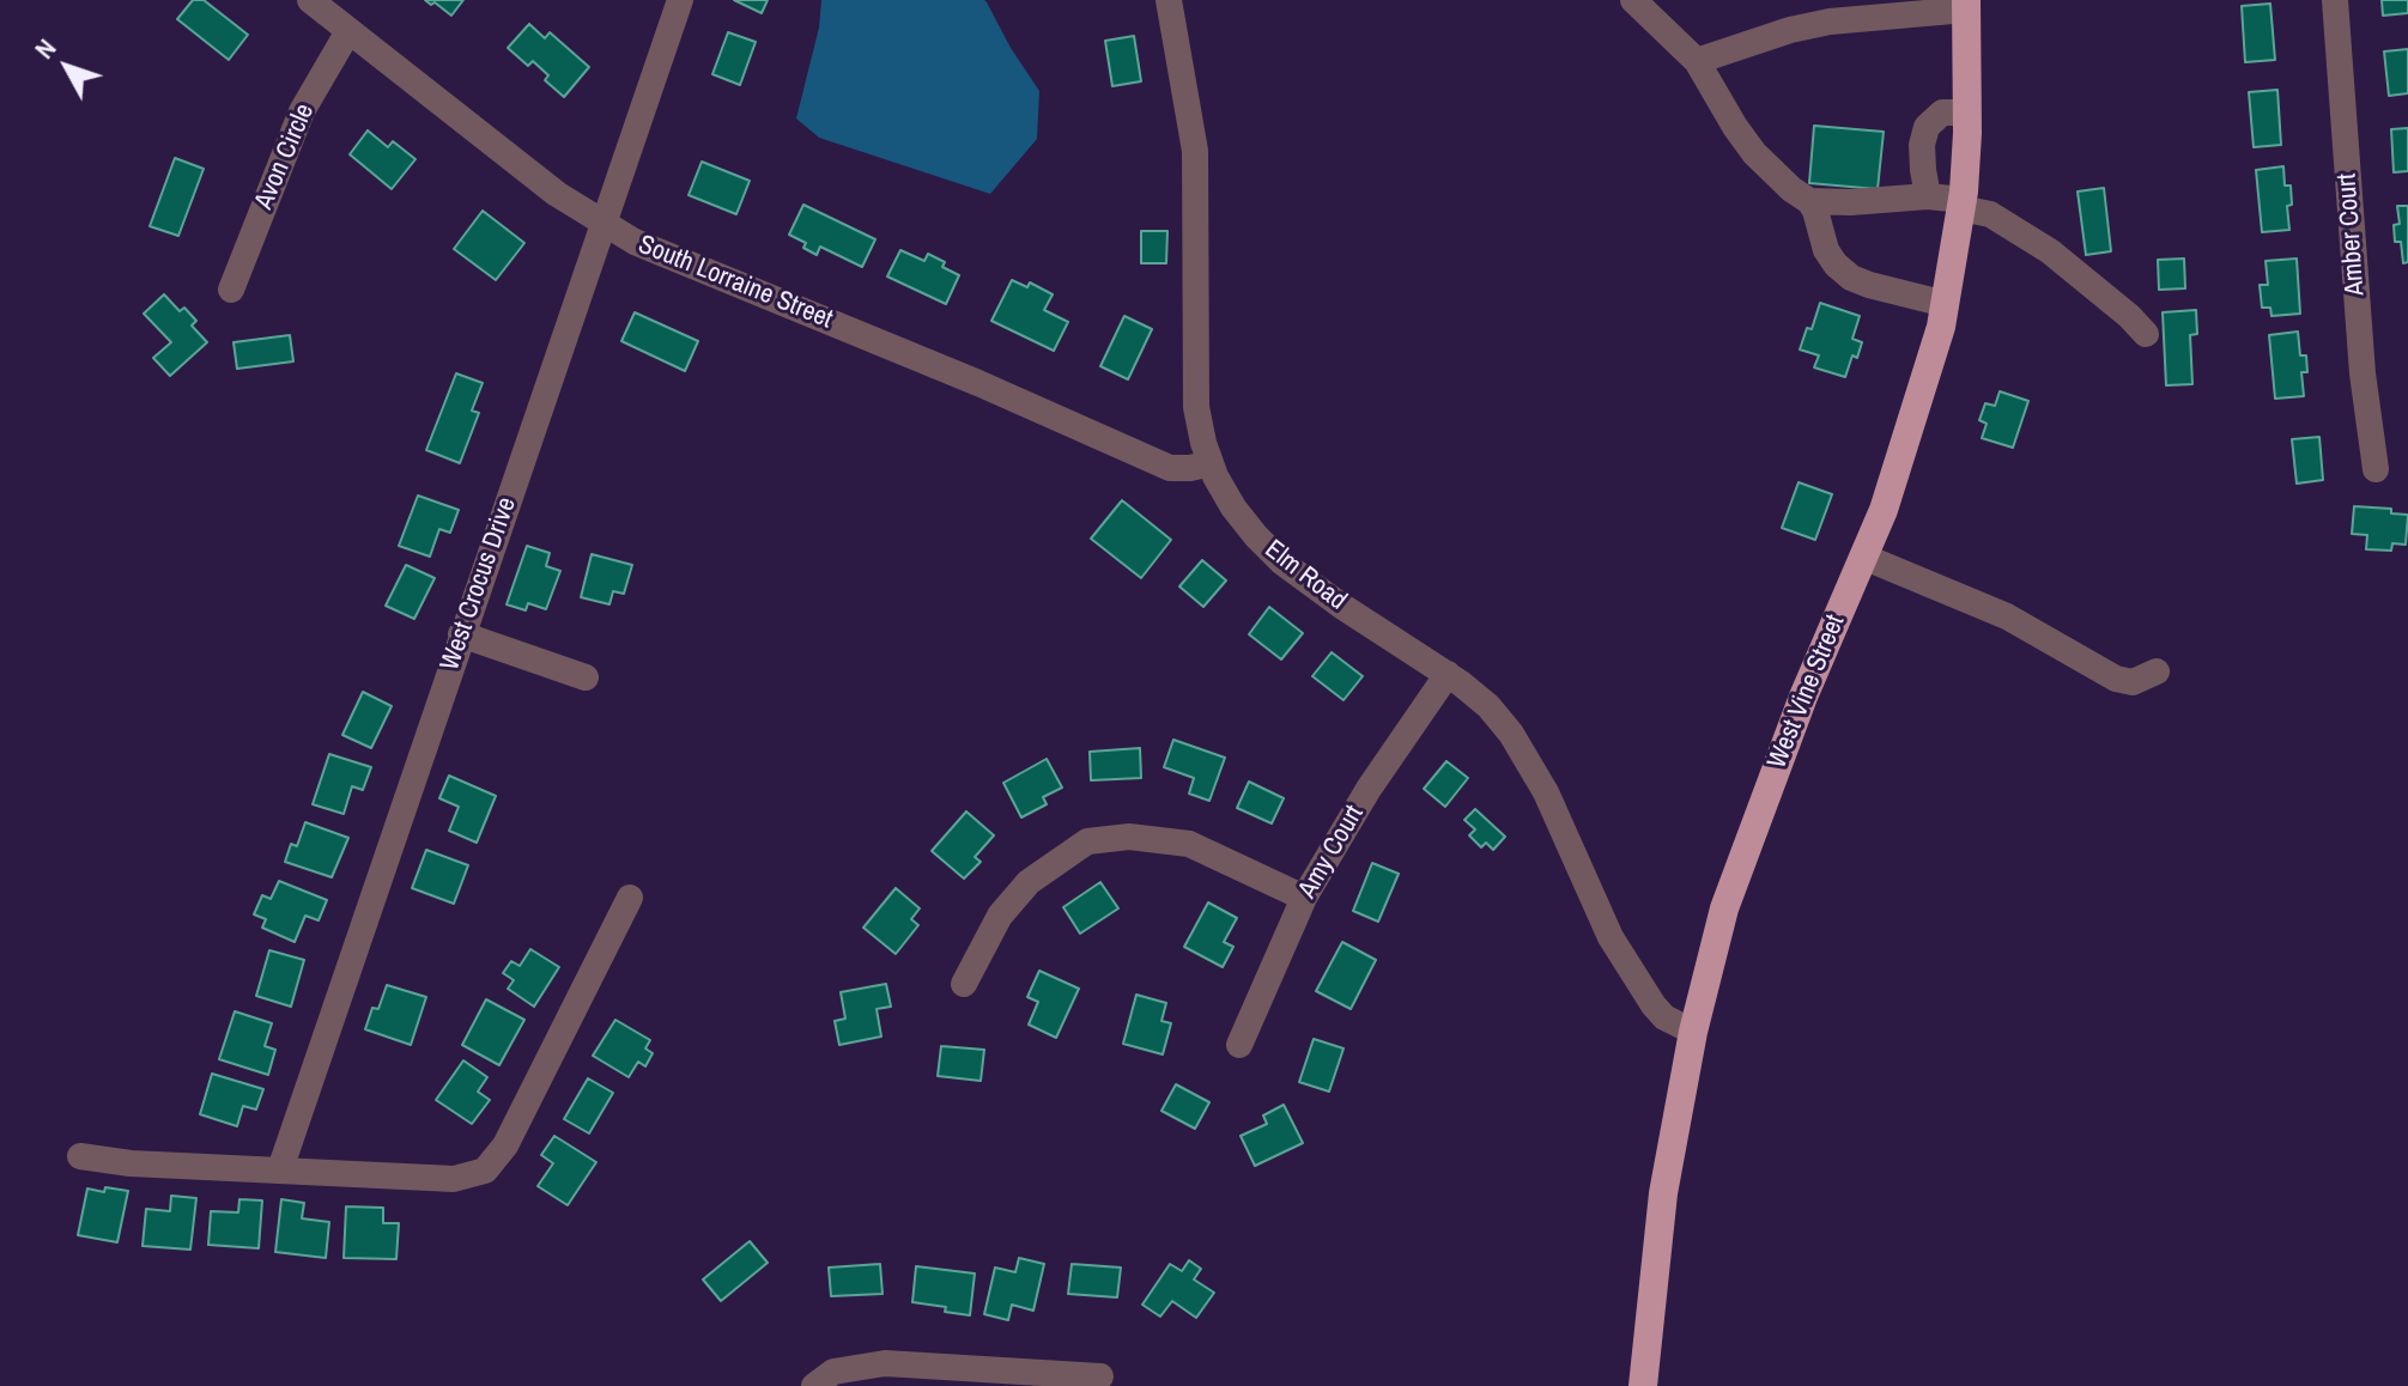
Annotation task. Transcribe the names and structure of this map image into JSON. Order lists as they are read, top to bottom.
{
  "streets": {
    "main road": ["West Vine Street"],
    "street": [
      "Avon Circle",
      "Amber Court",
      "South Lorraine Street",
      "Elm Road",
      "West Crocus Drive",
      "Amy Court"
    ]
  },
  "crossings": [
    ["Avon Circle", "South Lorraine Street"],
    ["South Lorraine Street", "Elm Road"],
    ["South Lorraine Street", "West Crocus Drive"],
    ["Elm Road", "West Vine Street"],
    ["Elm Road", "Amy Court"]
  ],
  "north": "top left"
}
